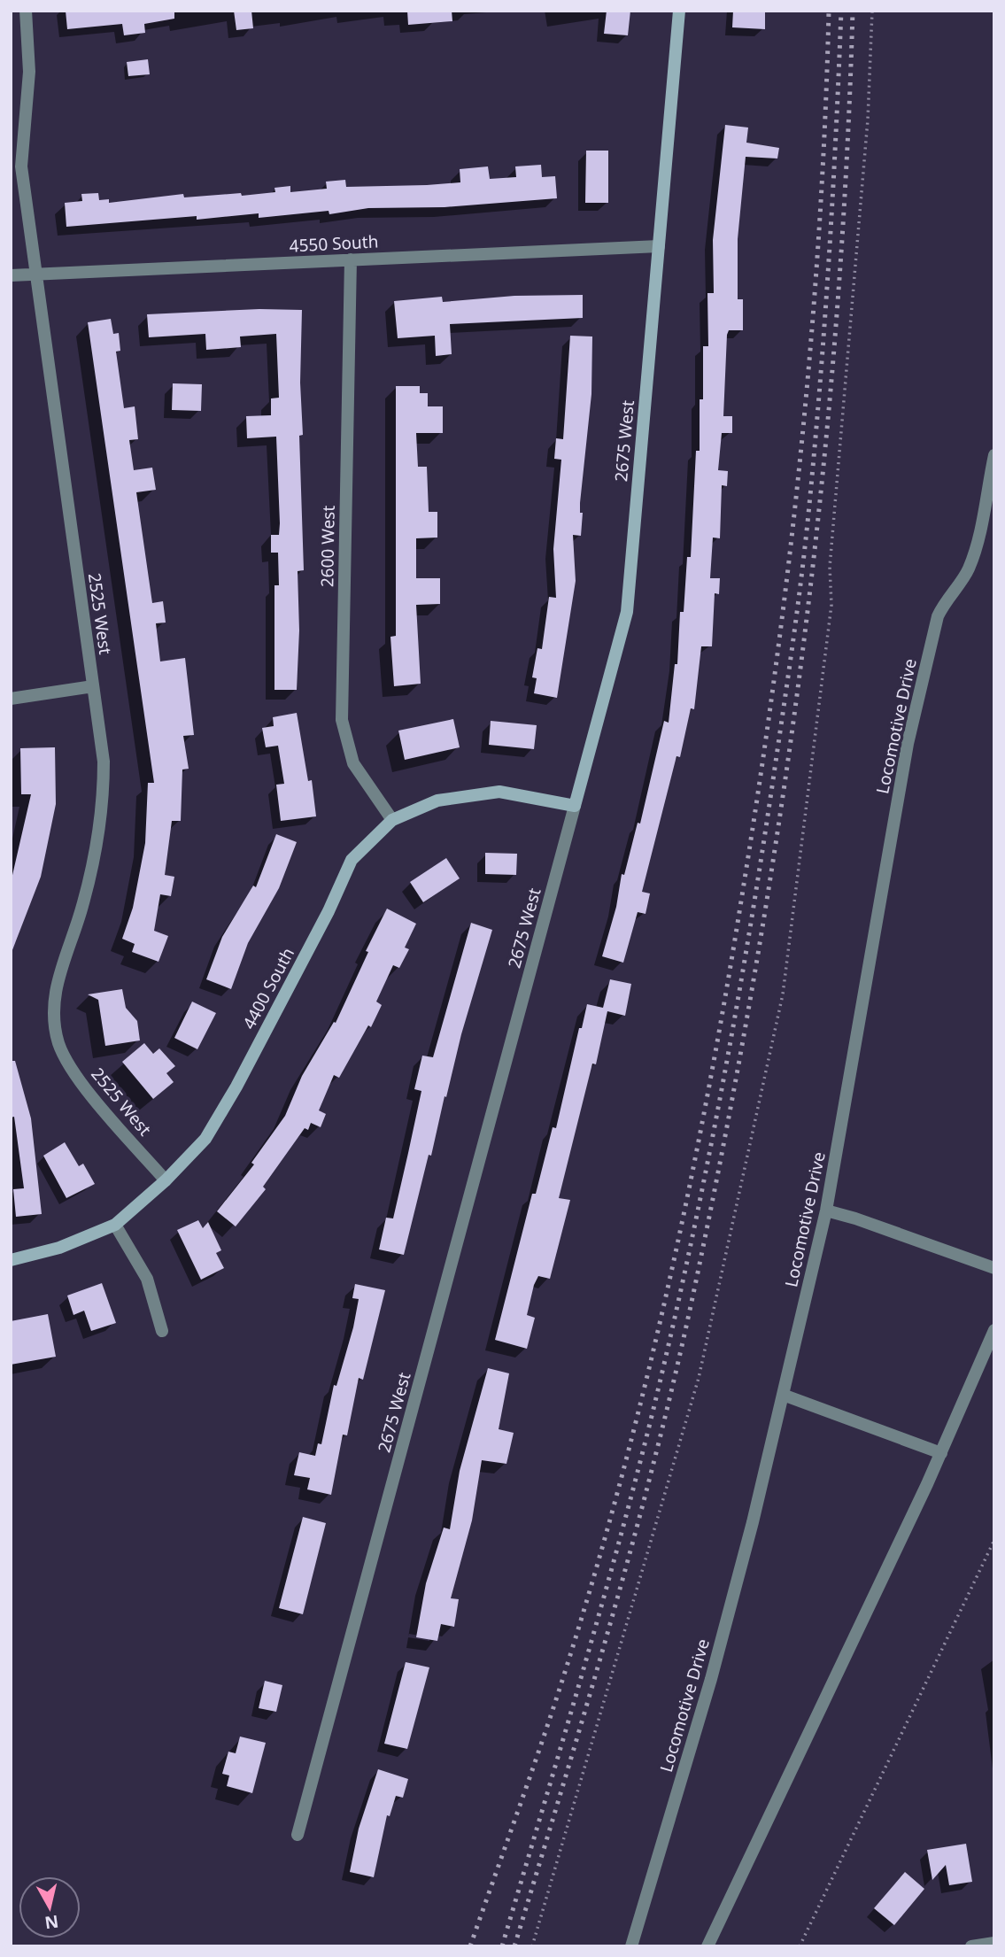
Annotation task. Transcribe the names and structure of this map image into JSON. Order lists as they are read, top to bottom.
{
  "streets": {
    "street": [
      "4550 South",
      "2675 West",
      "2600 West",
      "2525 West",
      "Locomotive Drive",
      "4400 South"
    ]
  },
  "crossings": [
    ["4550 South", "2675 West"],
    ["4550 South", "2600 West"],
    ["4550 South", "2525 West"],
    ["2675 West", "4400 South"],
    ["2600 West", "4400 South"],
    ["2525 West", "4400 South"]
  ],
  "north": "bottom"
}
